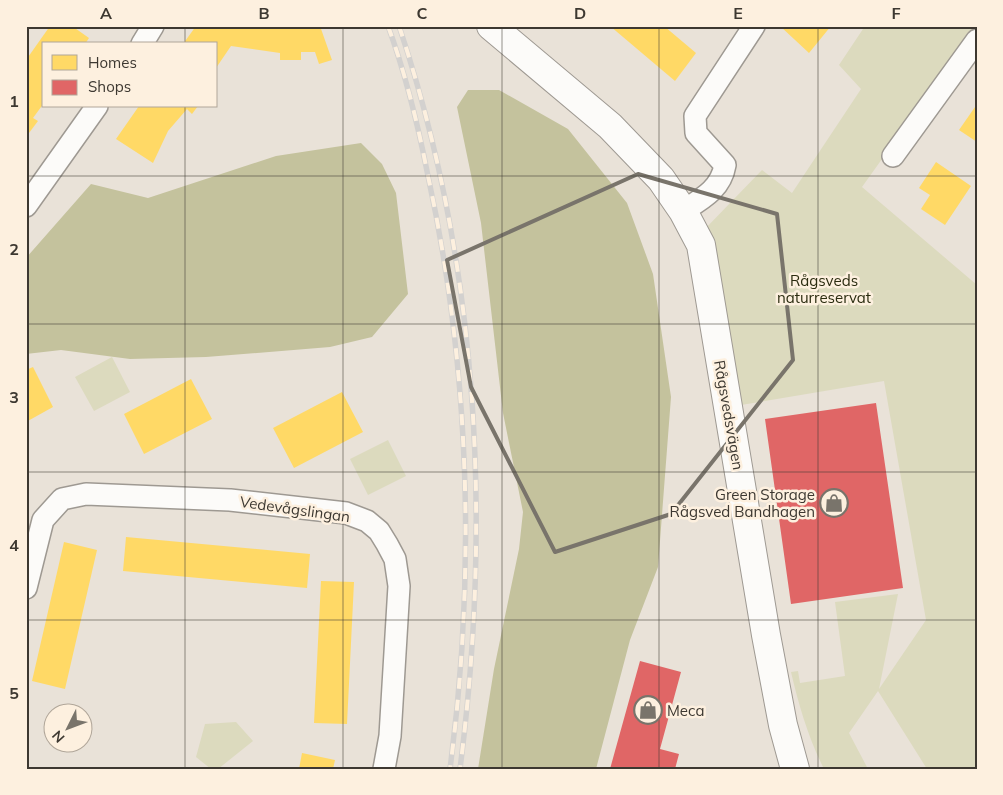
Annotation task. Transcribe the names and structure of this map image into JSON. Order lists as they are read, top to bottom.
{
  "streets": {
    "street": ["Rågsvedsvägen", "Vedevågslingan"]
  },
  "parks": ["Rågsveds naturreservat"],
  "places": {
    "shop": ["Green Storage Rågsved Bandhagen", "Meca"]
  },
  "legend": ["Homes", "Shops"],
  "north": "bottom left",
  "grid": {
    "columns": [
      "A",
      "B",
      "C",
      "D",
      "E",
      "F"
    ],
    "rows": [
      "1",
      "2",
      "3",
      "4",
      "5"
    ]
  }
}
